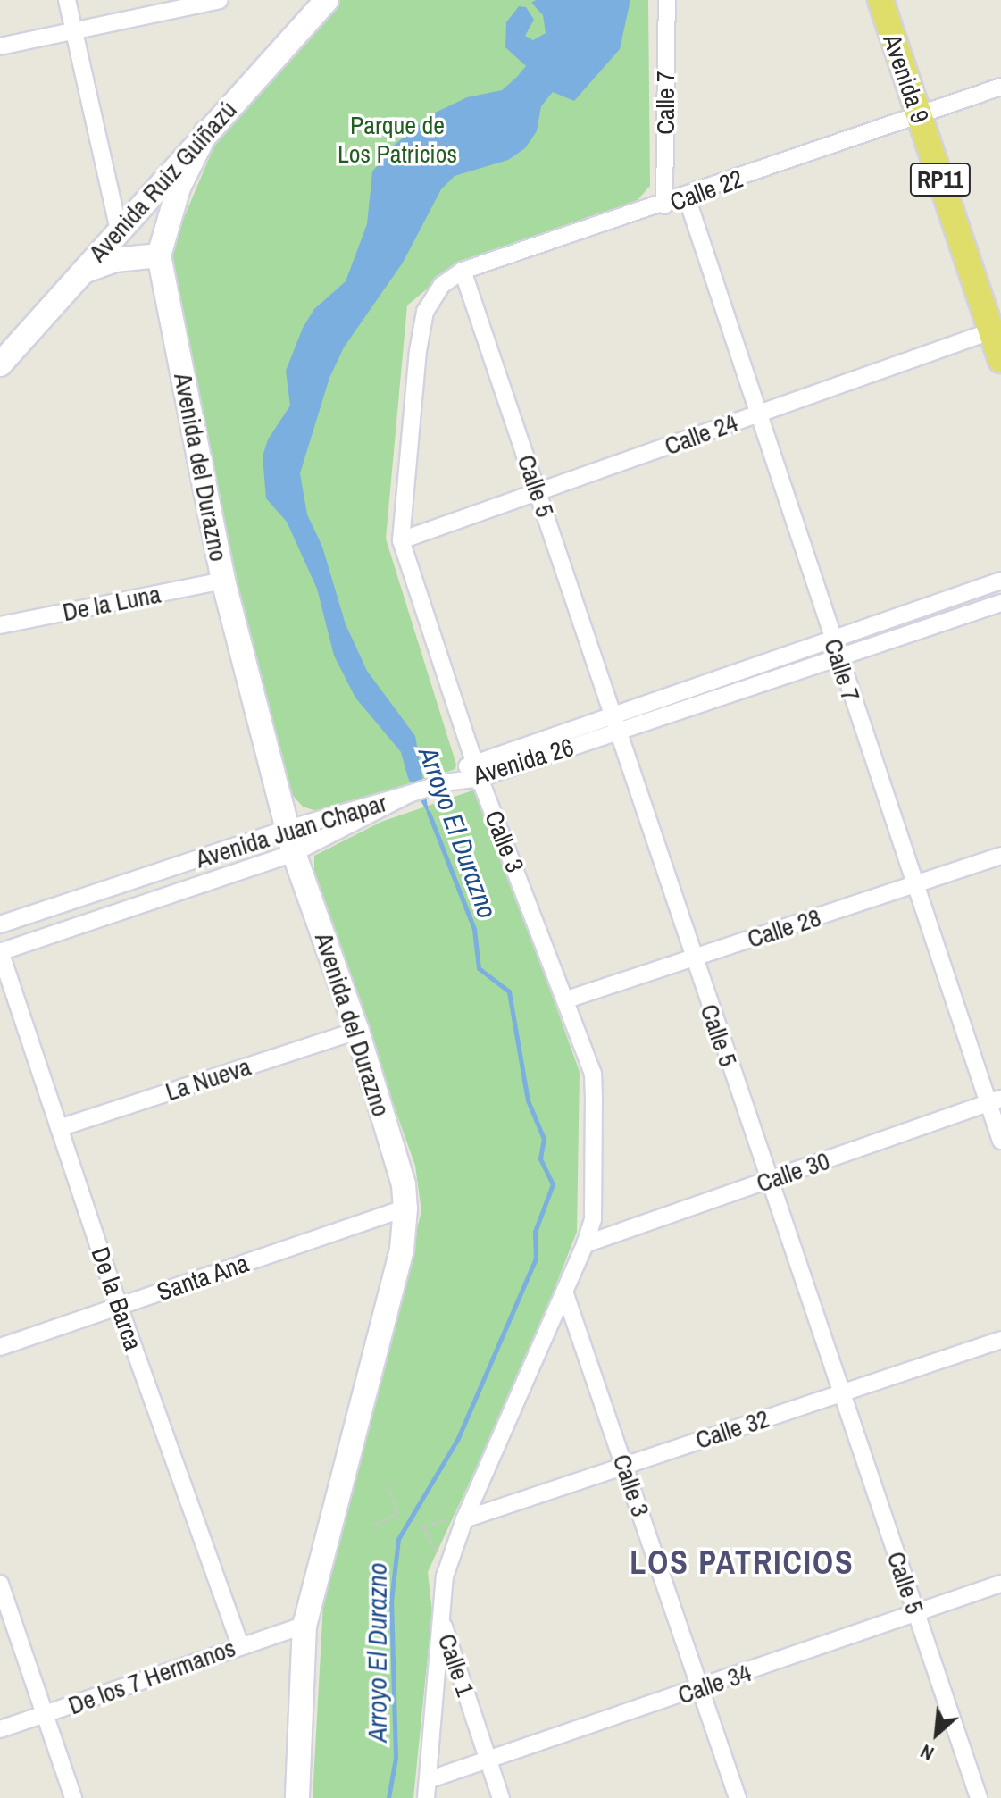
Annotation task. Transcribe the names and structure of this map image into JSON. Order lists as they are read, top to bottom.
{
  "streets": {
    "main road": [
      "Avenida 9",
      "RP11",
      "Avenida Ruiz Guiñazú",
      "Avenida del Durazno"
    ],
    "street": [
      "Calle 7",
      "Calle 22",
      "Calle 24",
      "Calle 5",
      "De la Luna",
      "Avenida 26",
      "Avenida Juan Chapar",
      "Calle 3",
      "Calle 28",
      "La Nueva",
      "Calle 30",
      "Santa Ana",
      "De la Barca",
      "Calle 32",
      "Calle 1",
      "De los 7 Hermanos",
      "Calle 34"
    ]
  },
  "crossings": [
    ["Avenida 9", "Calle 22"],
    ["Avenida 9", "Calle 24"],
    ["Calle 7", "Calle 22"],
    ["Calle 7", "Calle 24"],
    ["Calle 7", "Avenida 26"],
    ["Calle 7", "Calle 28"],
    ["Calle 7", "Calle 30"],
    ["Calle 22", "Calle 5"],
    ["Calle 22", "Calle 3"],
    ["Calle 24", "Calle 5"],
    ["Calle 24", "Calle 3"],
    ["Avenida del Durazno", "De la Luna"],
    ["Avenida del Durazno", "Avenida Juan Chapar"],
    ["Avenida del Durazno", "La Nueva"],
    ["Avenida del Durazno", "Santa Ana"],
    ["Avenida del Durazno", "De los 7 Hermanos"],
    ["Calle 5", "Avenida 26"],
    ["Calle 5", "Calle 28"],
    ["Calle 5", "Calle 30"],
    ["Calle 5", "Calle 32"],
    ["Calle 5", "Calle 34"],
    ["Avenida 26", "Calle 3"],
    ["Avenida Juan Chapar", "De la Barca"],
    ["Calle 3", "Calle 28"],
    ["Calle 3", "Calle 30"],
    ["Calle 3", "Calle 32"],
    ["Calle 3", "Calle 1"],
    ["Calle 3", "Calle 34"],
    ["La Nueva", "De la Barca"],
    ["Santa Ana", "De la Barca"],
    ["De la Barca", "De los 7 Hermanos"],
    ["Calle 32", "Calle 1"],
    ["Calle 1", "Calle 34"]
  ],
  "districts": ["LOS PATRICIOS"],
  "water": ["Arroyo El Durazno"],
  "parks": ["Parque de Los Patricios"],
  "north": "bottom left"
}
